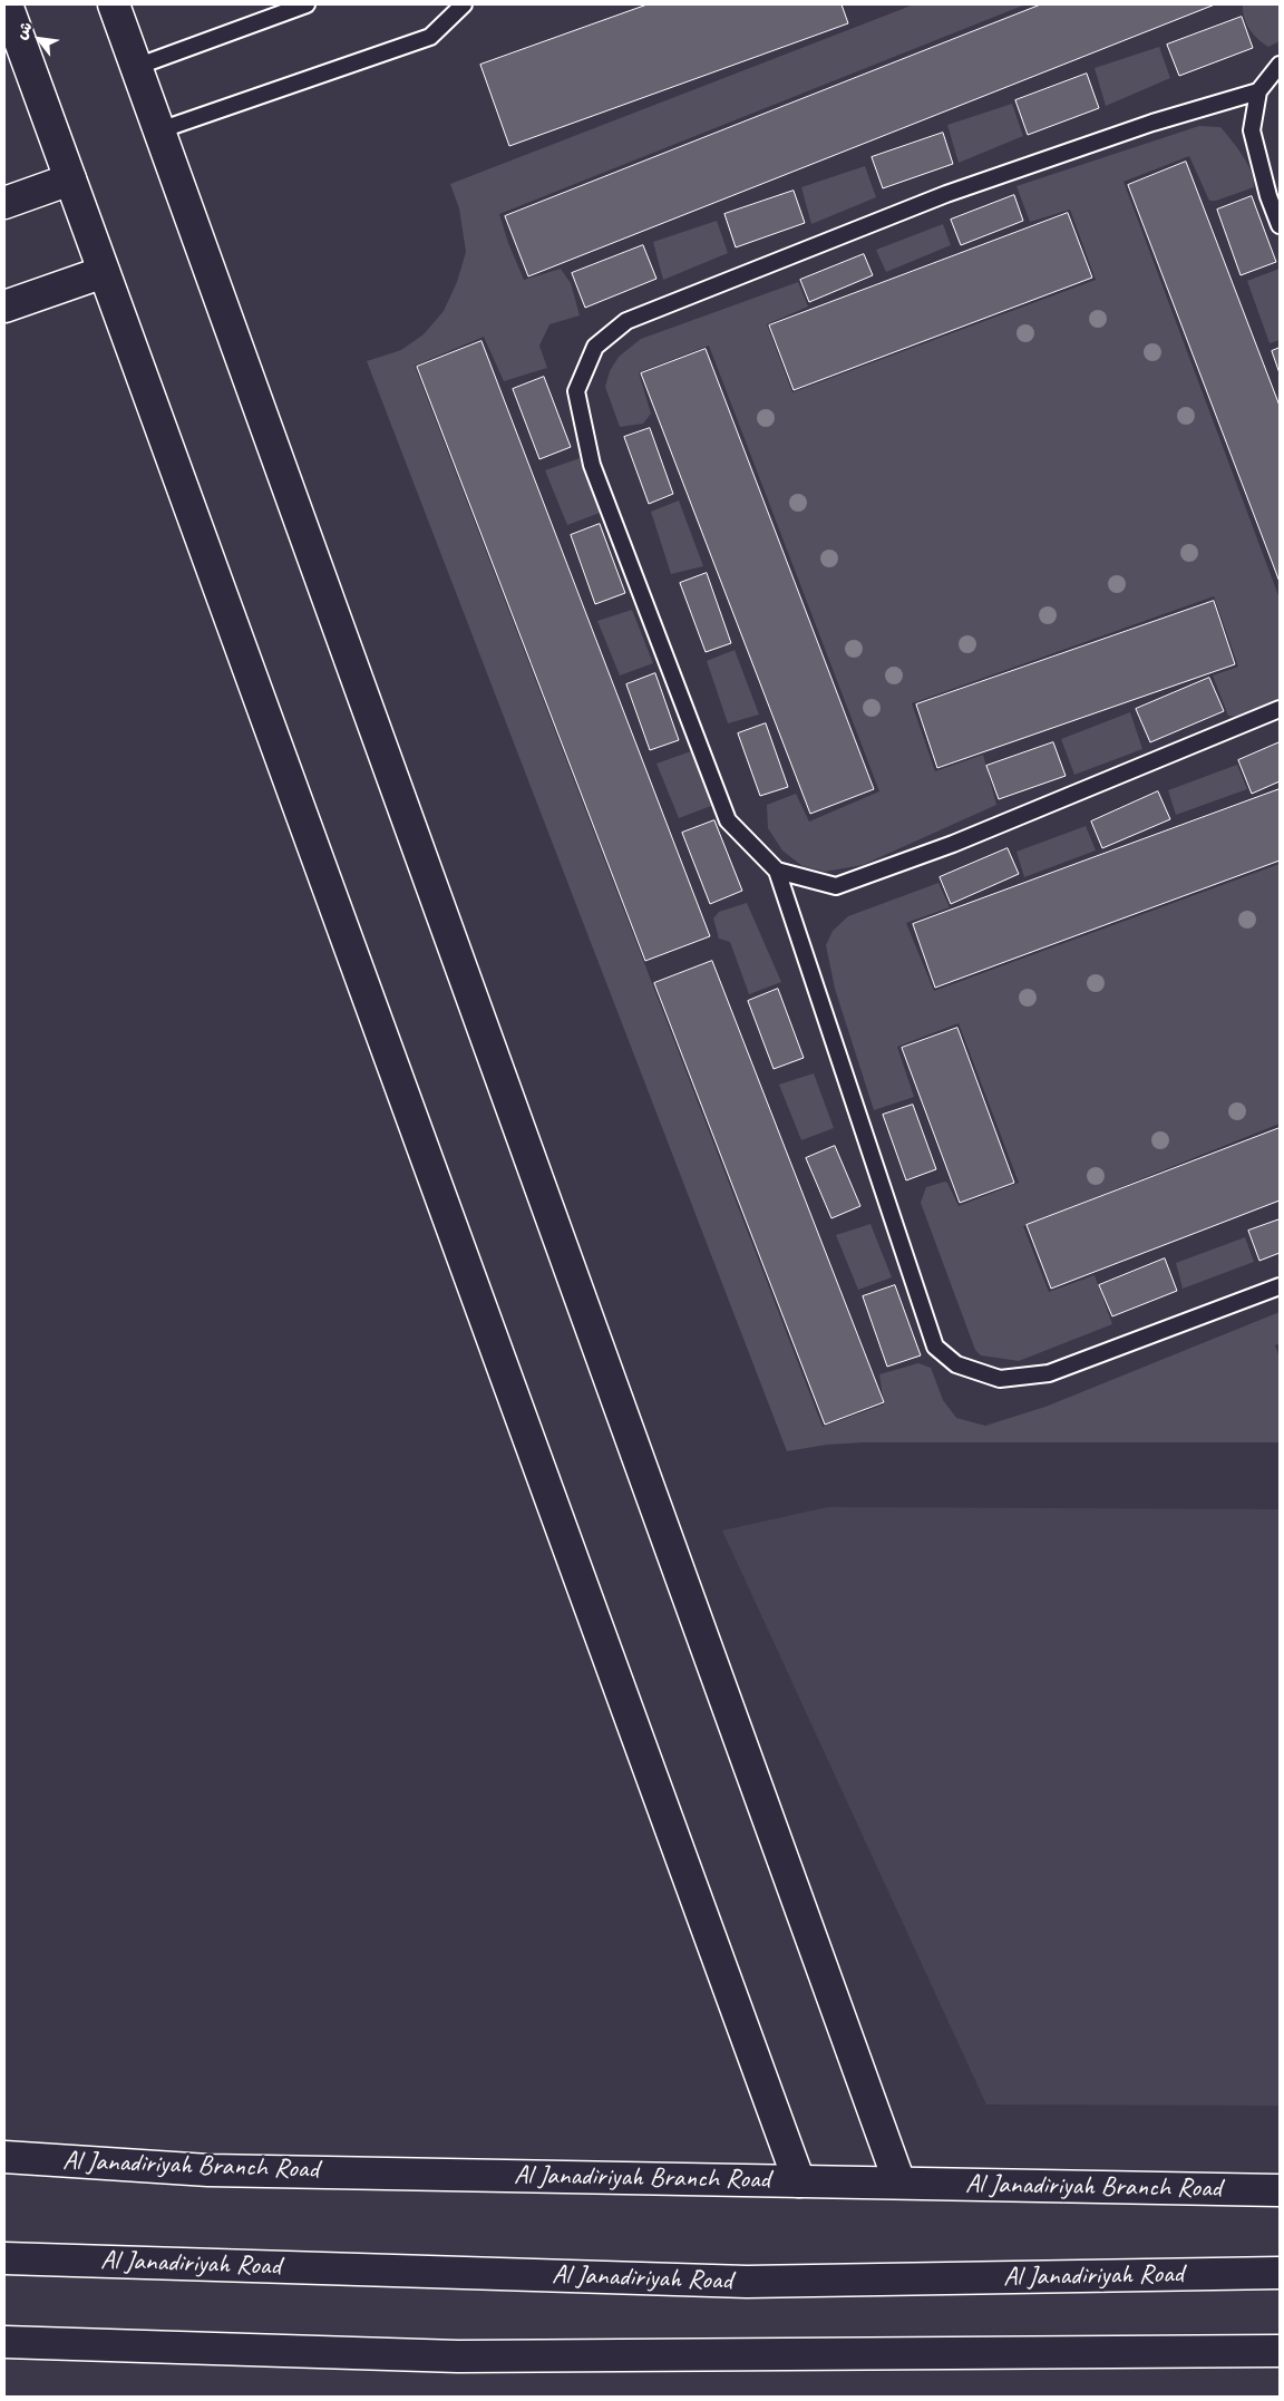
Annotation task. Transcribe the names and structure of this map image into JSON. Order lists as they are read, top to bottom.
{
  "streets": {
    "main road": ["Al Janadiriyah Branch Road", "Al Janadiriyah Road"]
  },
  "north": "top left"
}
